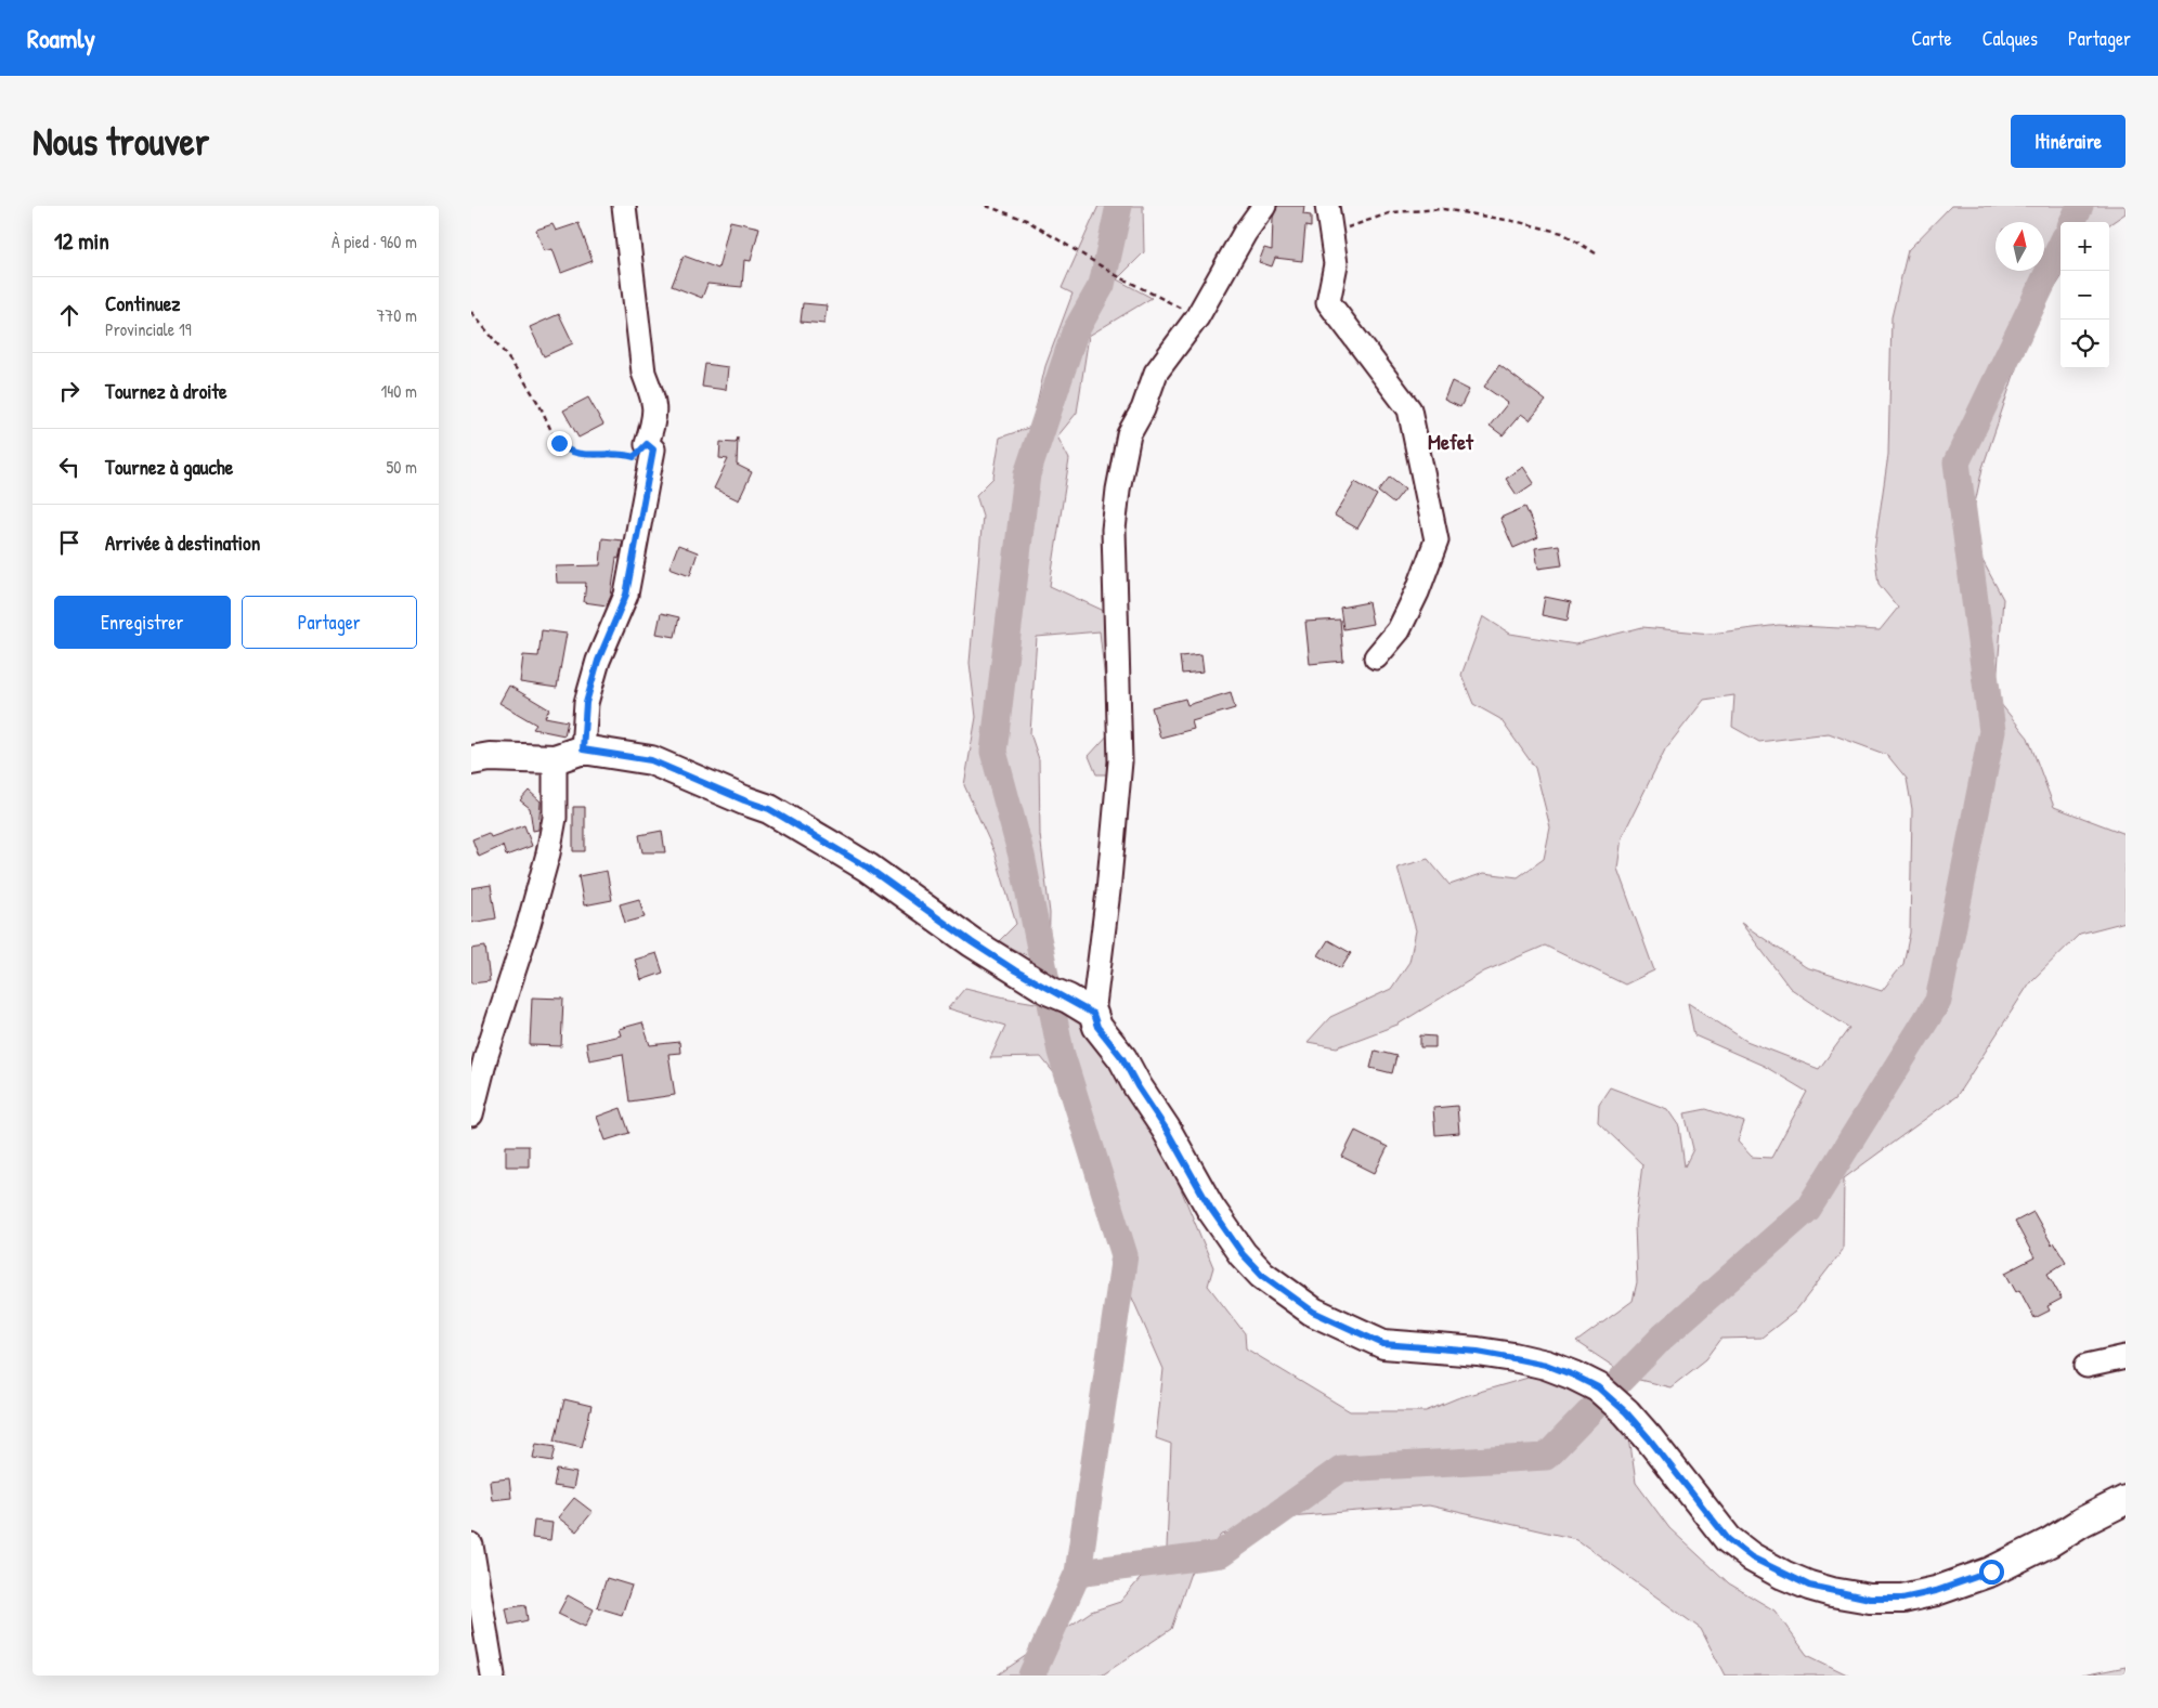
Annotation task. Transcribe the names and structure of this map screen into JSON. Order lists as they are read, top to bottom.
{
  "districts": ["Mefet"],
  "north": "top",
  "page": {
    "header": "Roamly",
    "nav": ["Carte", "Calques", "Partager"],
    "buttons": [
      "Itinéraire",
      ["Enregistrer", "Partager"]
    ],
    "title": "Nous trouver",
    "heading": ["12 min", "À pied · 960 m"],
    "map_buttons": ["+", "−"],
    "list": [
      ["Continuez", "Provinciale 19", "770 m"],
      ["Tournez à droite", "140 m"],
      ["Tournez à gauche", "50 m"],
      "Arrivée à destination"
    ]
  }
}
